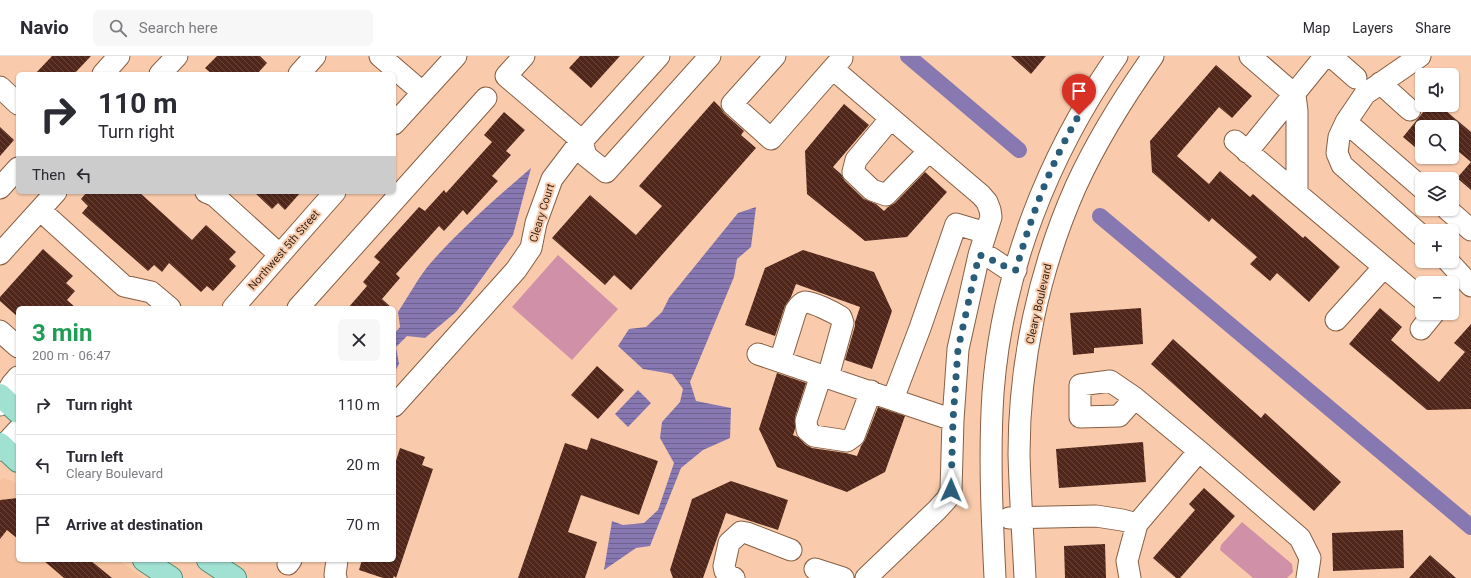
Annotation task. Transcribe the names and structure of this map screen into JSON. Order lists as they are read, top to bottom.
{
  "streets": {
    "street": ["Cleary Court", "Northwest 5th Street", "Cleary Boulevard"]
  },
  "page": {
    "header": "Navio",
    "search": "Search here",
    "nav": ["Map", "Layers", "Share"],
    "map_buttons": ["+", "−"],
    "turn": ["110 m", "Turn right"],
    "then": "Then",
    "heading": ["3 min", "200 m · 06:47"],
    "list": [
      {
        "name": "Turn right",
        "value": "110 m"
      },
      {
        "name": "Turn left",
        "note": "Cleary Boulevard",
        "value": "20 m"
      },
      {
        "name": "Arrive at destination",
        "value": "70 m"
      }
    ]
  }
}
